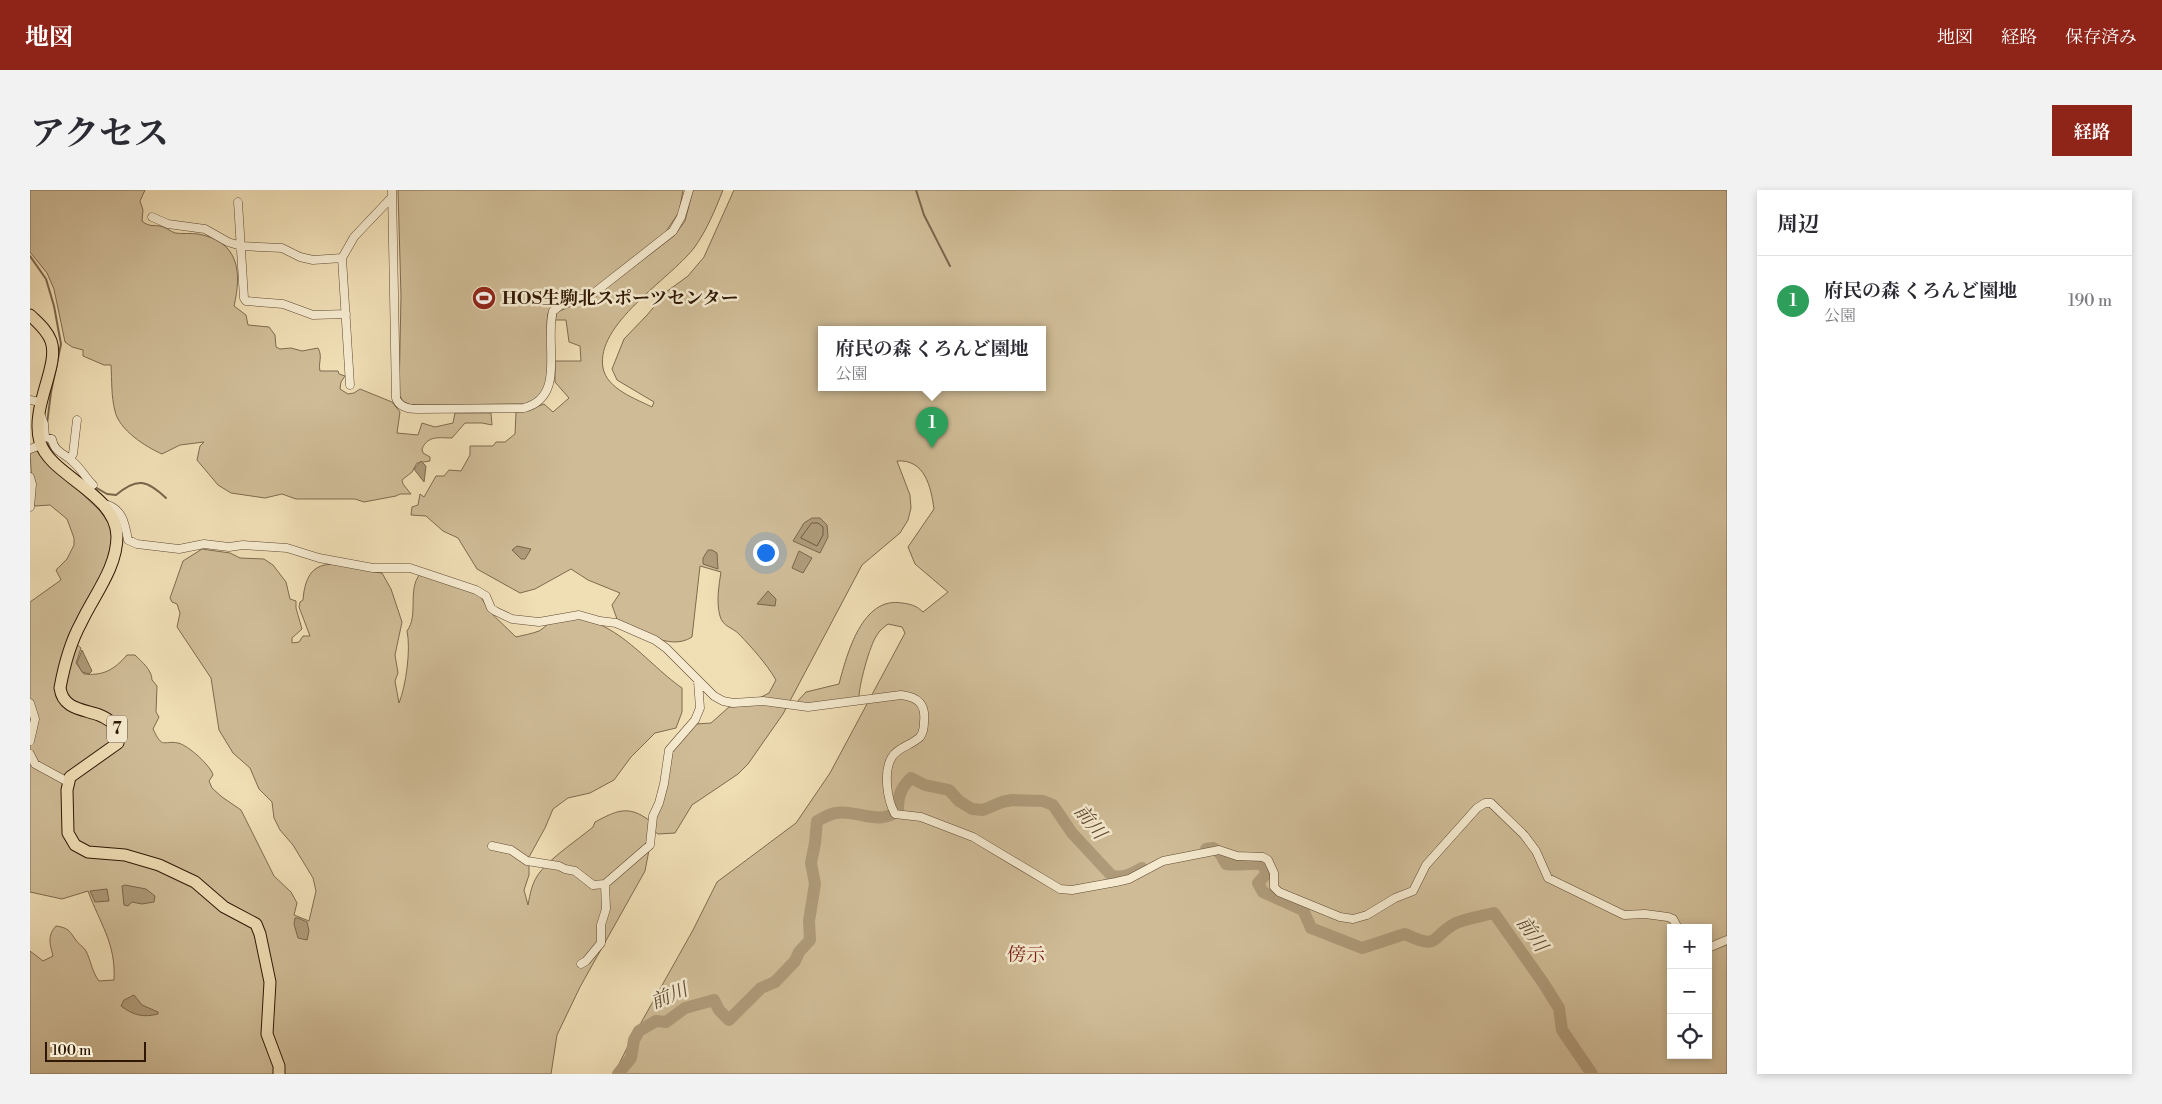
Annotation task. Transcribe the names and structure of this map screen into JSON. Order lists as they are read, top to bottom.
{
  "streets": {
    "main road": ["7"]
  },
  "districts": ["傍示"],
  "water": ["前川"],
  "places": {
    "sports": ["HOS生駒北スポーツセンター"]
  },
  "scale_bar": "100 m",
  "page": {
    "header": "地図",
    "nav": ["地図", "経路", "保存済み"],
    "title": "アクセス",
    "buttons": "経路",
    "heading": "周辺",
    "list": [
      {
        "mark": "1",
        "name": "府民の森 くろんど園地",
        "note": "公園",
        "value": "190 m"
      }
    ],
    "popup": ["府民の森 くろんど園地", "公園"],
    "pins": "1",
    "map_buttons": ["+", "−"],
    "scale": "100 m"
  }
}
